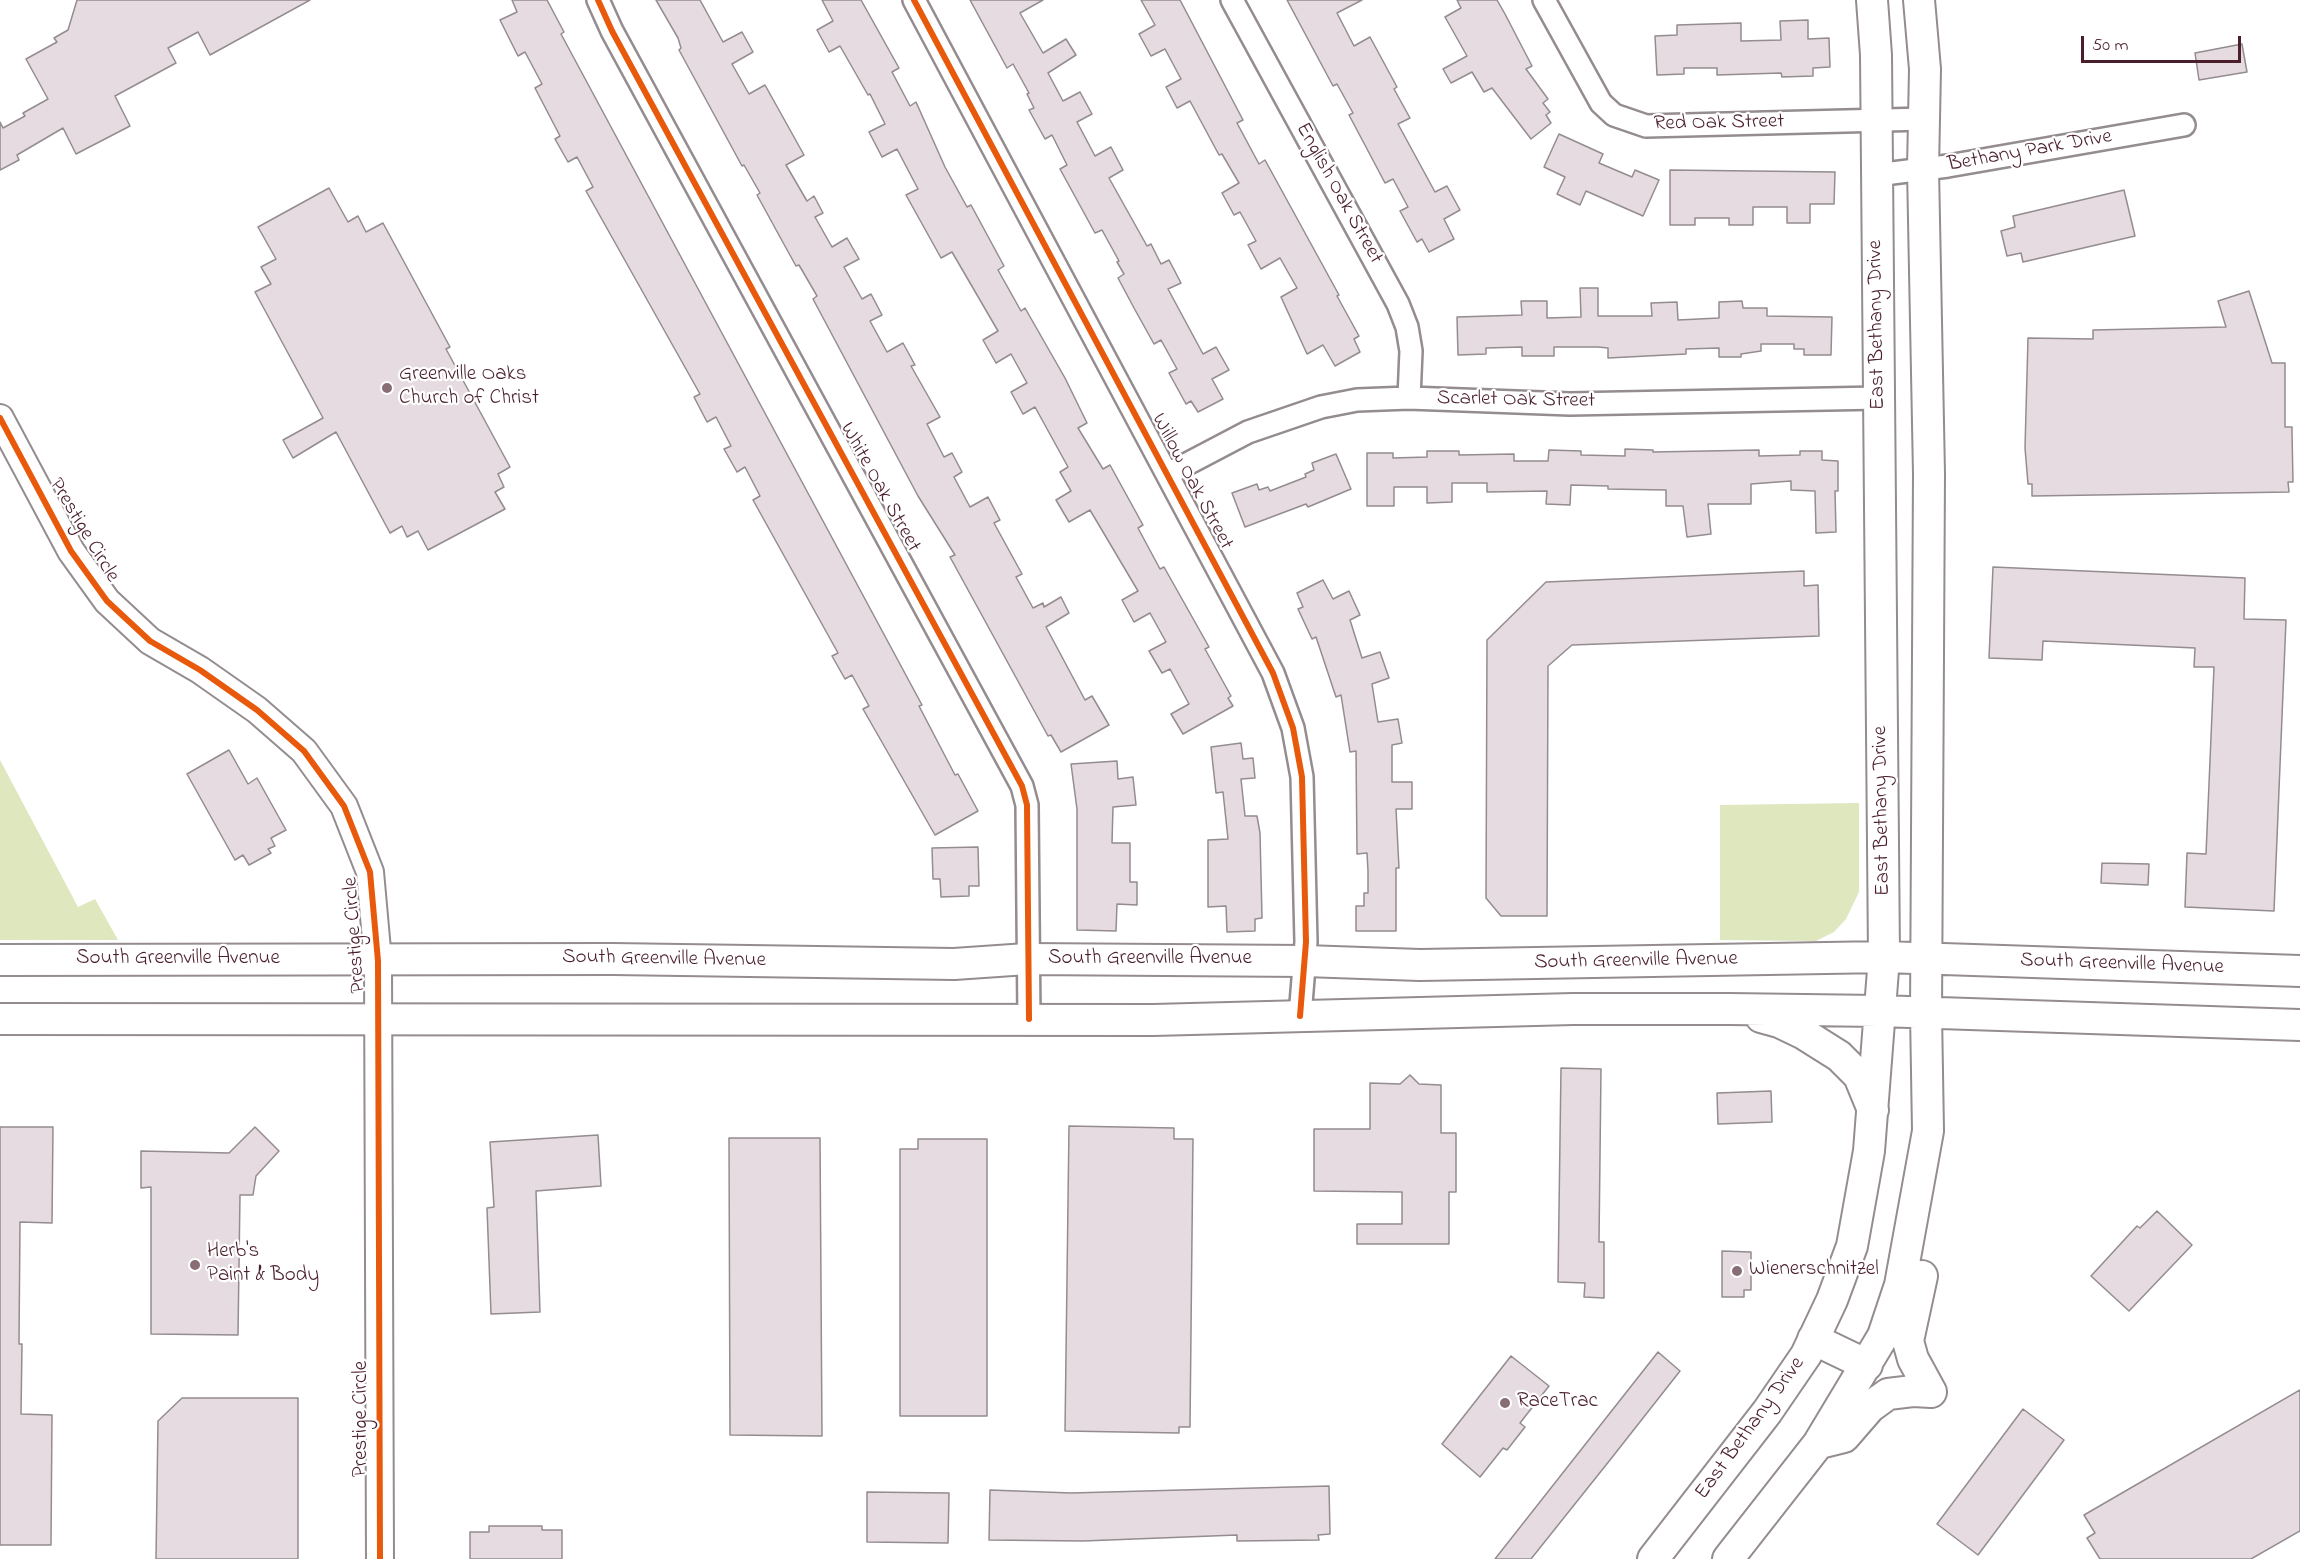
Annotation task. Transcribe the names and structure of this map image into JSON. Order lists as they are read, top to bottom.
{
  "streets": {
    "main road": ["East Bethany Drive", "South Greenville Avenue"],
    "street": [
      "Red Oak Street",
      "Bethany Park Drive",
      "English Oak Street",
      "Scarlet Oak Street",
      "Willow Oak Street",
      "White Oak Street",
      "Prestige Circle"
    ]
  },
  "crossings": [
    ["Red Oak Street", "East Bethany Drive"],
    ["Bethany Park Drive", "East Bethany Drive"],
    ["English Oak Street", "Scarlet Oak Street"],
    ["East Bethany Drive", "Scarlet Oak Street"],
    ["East Bethany Drive", "South Greenville Avenue"],
    ["Scarlet Oak Street", "Willow Oak Street"],
    ["Willow Oak Street", "South Greenville Avenue"],
    ["White Oak Street", "South Greenville Avenue"],
    ["Prestige Circle", "South Greenville Avenue"]
  ],
  "places": [
    "Greenville Oaks Church of Christ",
    "Herb's Paint & Body",
    "Wienerschnitzel",
    "RaceTrac"
  ],
  "scale_bar": "50 m"
}
